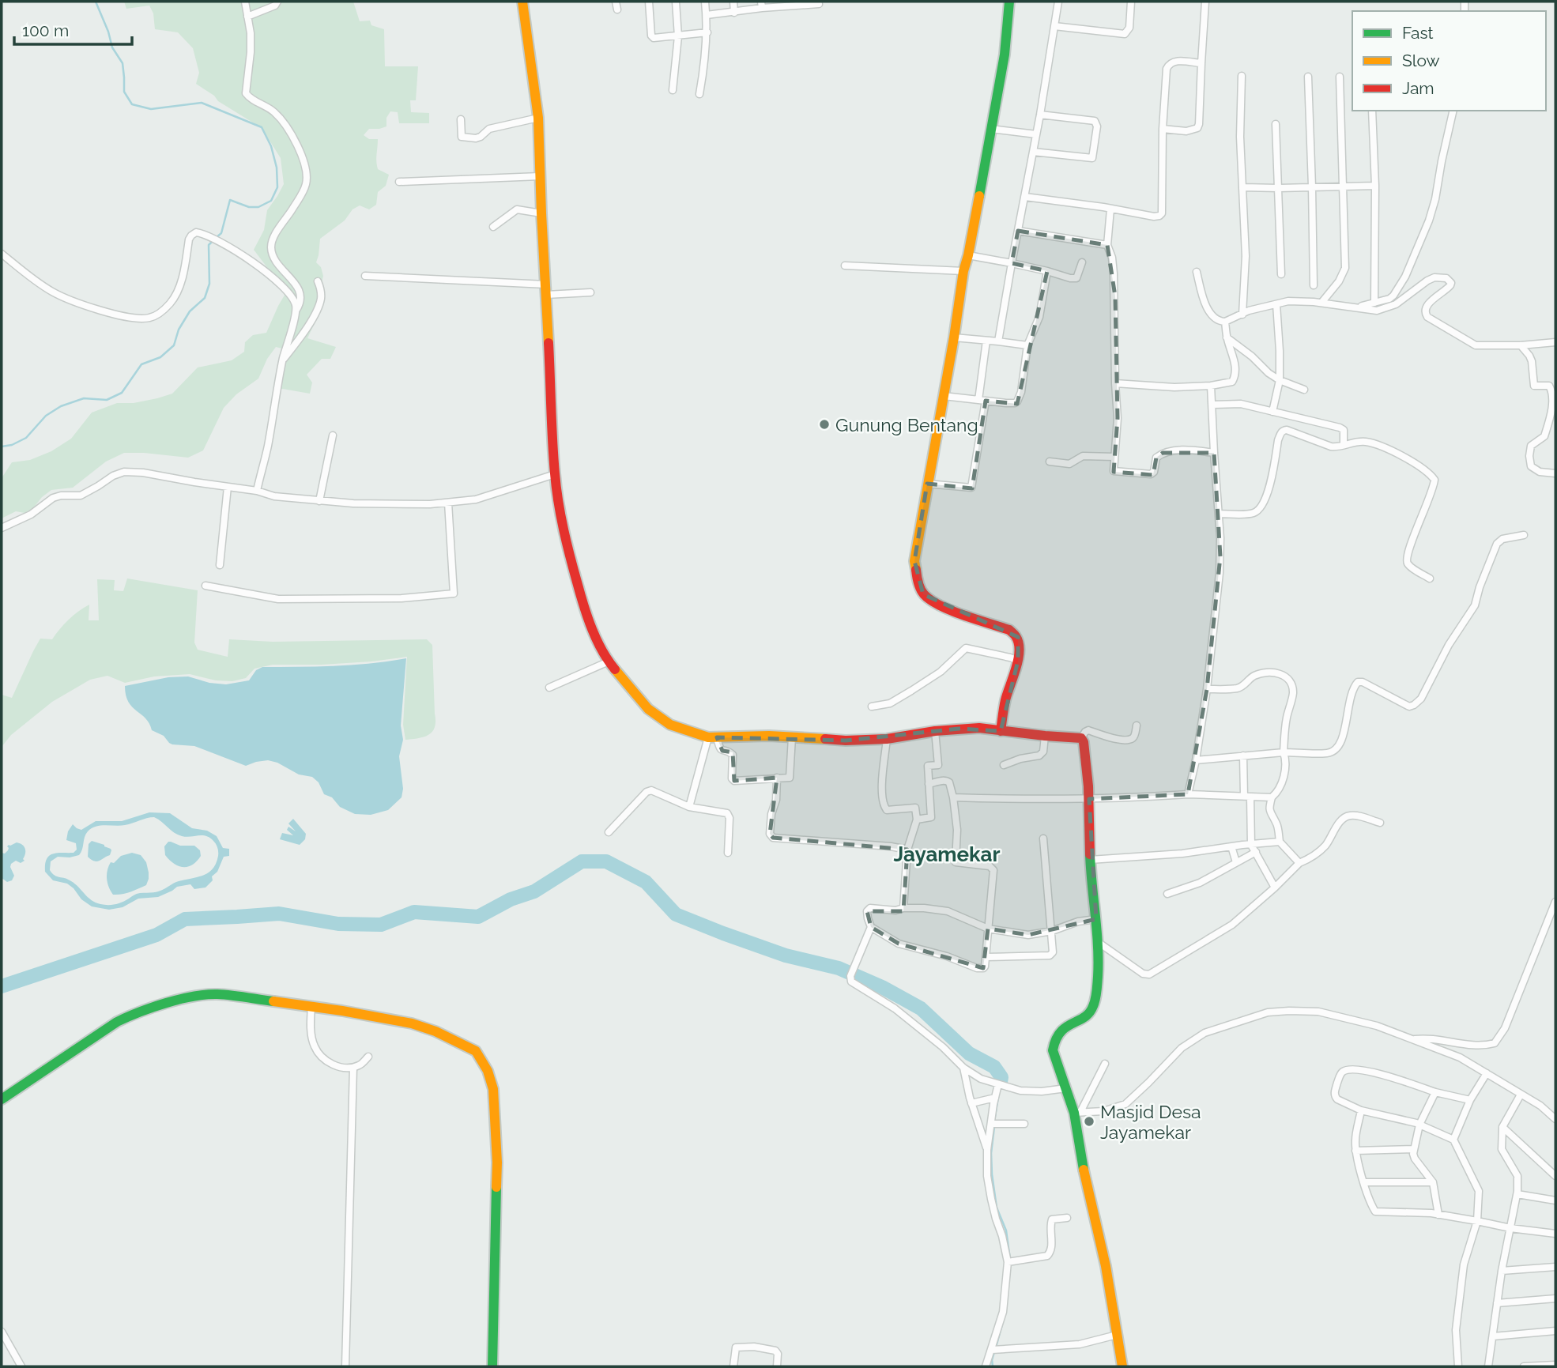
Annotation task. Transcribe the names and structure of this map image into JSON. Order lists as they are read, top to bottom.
{
  "districts": ["Jayamekar"],
  "places": ["Gunung Bentang", "Masjid Desa Jayamekar"],
  "legend": ["Fast", "Slow", "Jam"],
  "scale_bar": "100 m"
}
